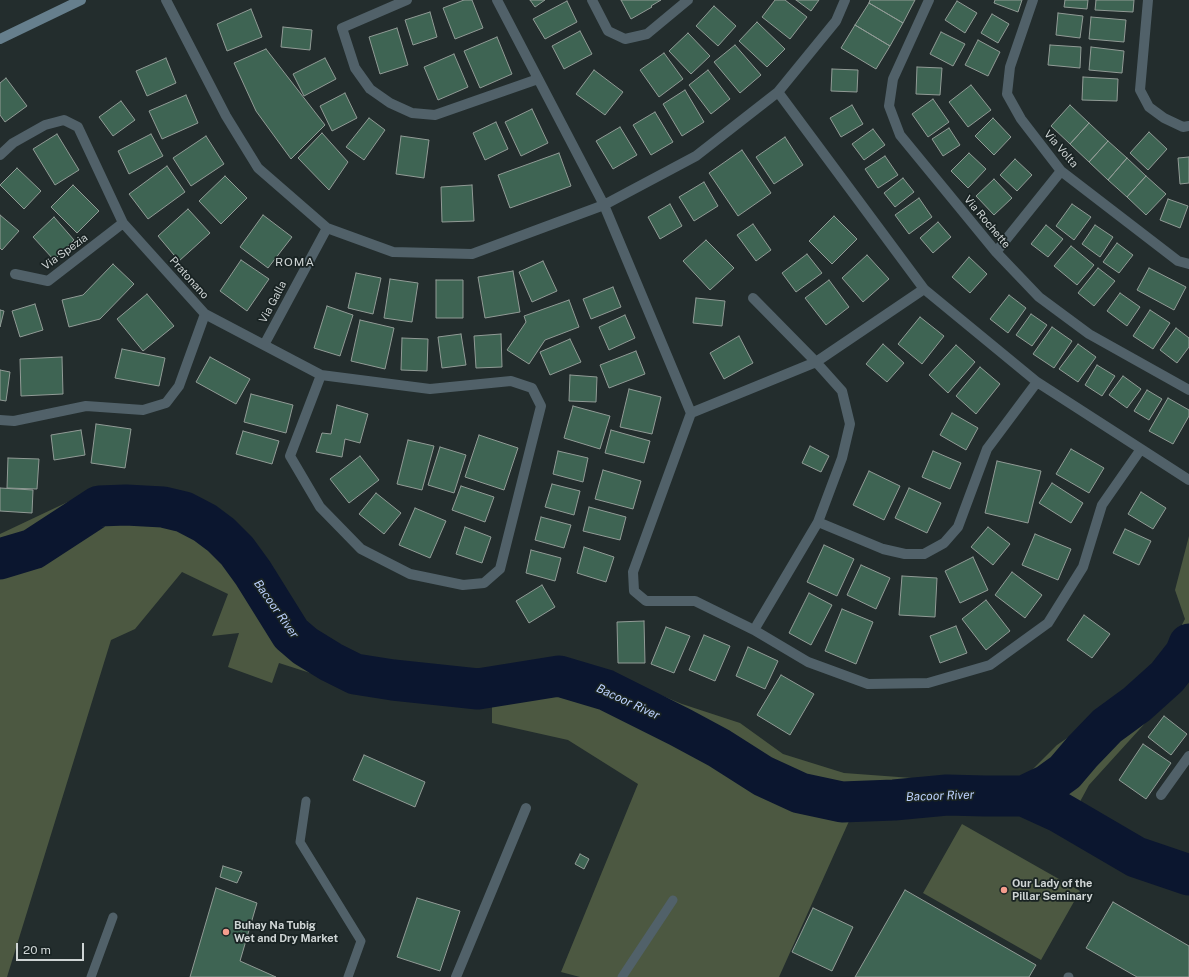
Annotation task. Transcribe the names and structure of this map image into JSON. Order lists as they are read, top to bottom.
{
  "streets": {
    "street": [
      "Via Volta",
      "Via Rochette",
      "Via Spezia",
      "Pratonano",
      "Via Galla"
    ]
  },
  "crossings": [
    ["Via Spezia", "Pratonano"]
  ],
  "districts": ["ROMA"],
  "water": ["Bacoor River"],
  "places": ["Our Lady of the Pillar Seminary", "Buhay Na Tubig Wet and Dry Market"],
  "scale_bar": "20 m"
}
